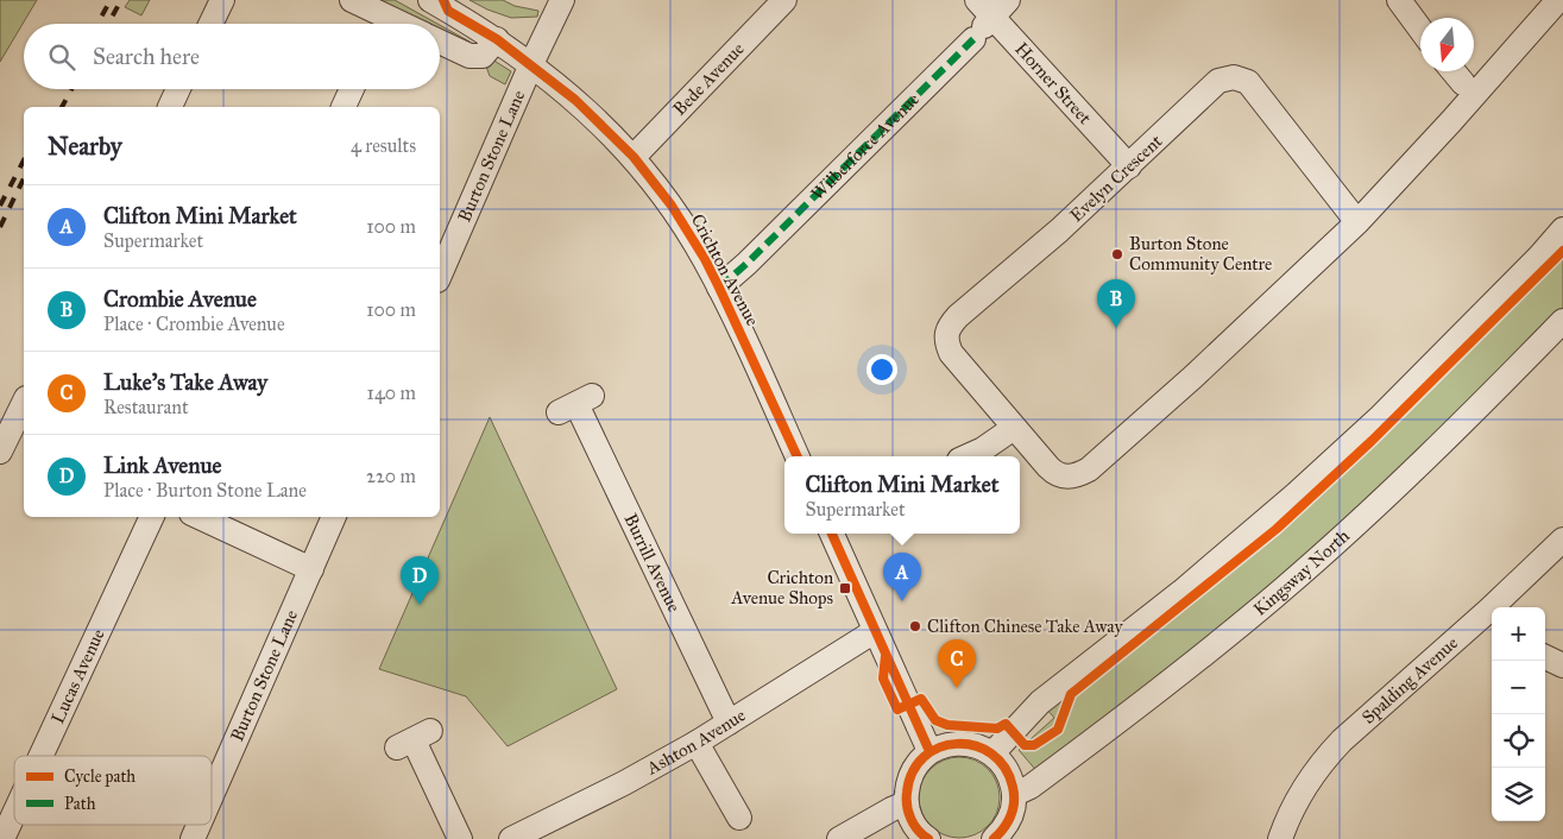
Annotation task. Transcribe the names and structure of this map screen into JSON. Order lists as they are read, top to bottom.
{
  "streets": {
    "street": [
      "Bede Avenue",
      "Horner Street",
      "Wilberforce Avenue",
      "Burton Stone Lane",
      "Evelyn Crescent",
      "Crichton Avenue",
      "Burrill Avenue",
      "Kingsway North",
      "Lucas Avenue",
      "Spalding Avenue",
      "Ashton Avenue"
    ]
  },
  "crossings": [
    ["Bede Avenue", "Crichton Avenue"],
    ["Horner Street", "Wilberforce Avenue"],
    ["Horner Street", "Evelyn Crescent"],
    ["Wilberforce Avenue", "Crichton Avenue"],
    ["Burton Stone Lane", "Crichton Avenue"],
    ["Burrill Avenue", "Ashton Avenue"]
  ],
  "places": {
    "other": ["Burton Stone Community Centre", "Clifton Chinese Take Away"],
    "transit": ["Crichton Avenue Shops"]
  },
  "legend": ["Cycle path", "Path"],
  "north": "bottom",
  "page": {
    "search": "Search here",
    "heading": ["Nearby", "4 results"],
    "list": [
      {
        "mark": "A",
        "name": "Clifton Mini Market",
        "note": "Supermarket",
        "value": "100 m"
      },
      {
        "mark": "B",
        "name": "Crombie Avenue",
        "note": "Place · Crombie Avenue",
        "value": "100 m"
      },
      {
        "mark": "C",
        "name": "Luke's Take Away",
        "note": "Restaurant",
        "value": "140 m"
      },
      {
        "mark": "D",
        "name": "Link Avenue",
        "note": "Place · Burton Stone Lane",
        "value": "220 m"
      }
    ],
    "pins": [
      "B",
      "A",
      "D",
      "C"
    ],
    "popup": ["Clifton Mini Market", "Supermarket"],
    "map_buttons": ["+", "−"]
  }
}
